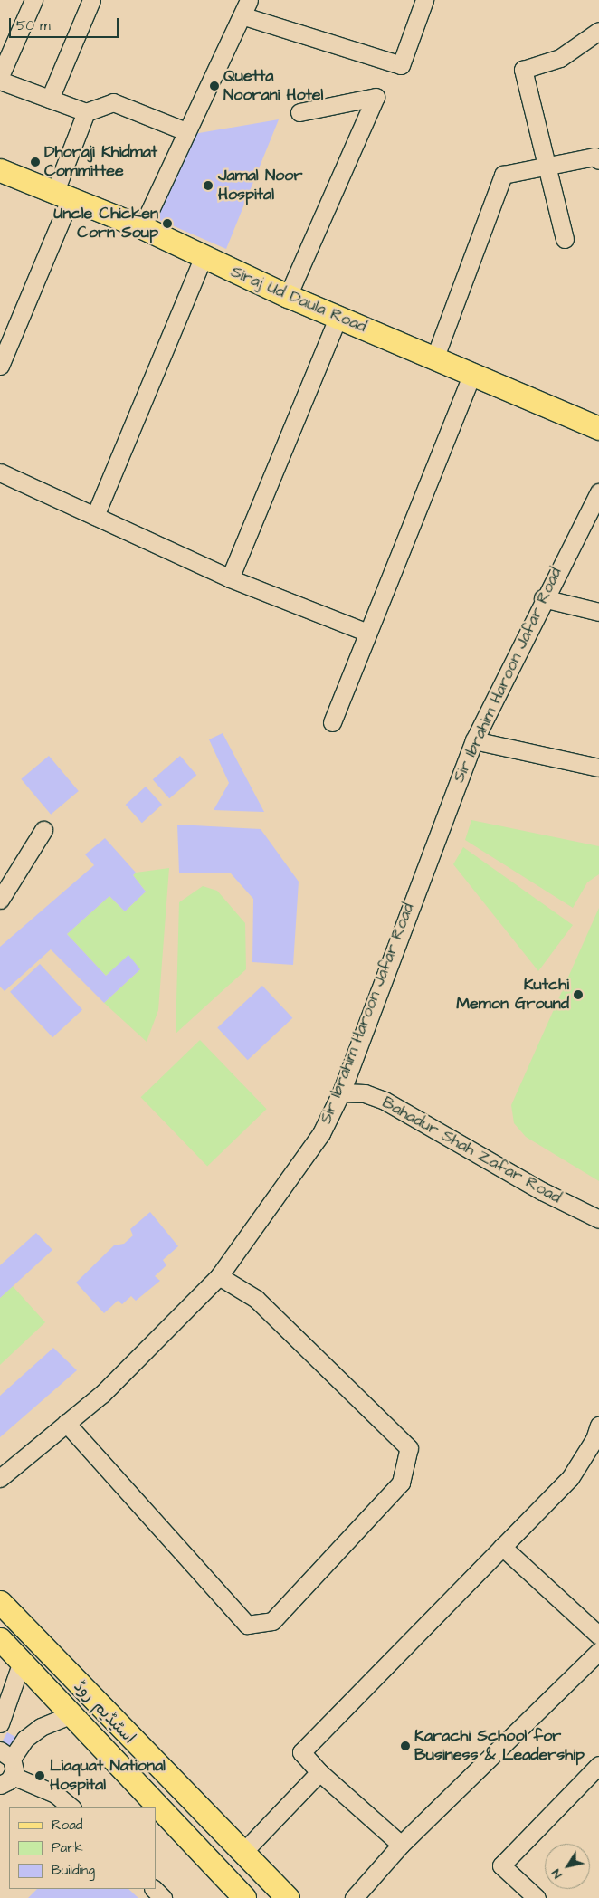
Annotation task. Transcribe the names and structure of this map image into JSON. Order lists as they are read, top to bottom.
{
  "streets": {
    "main road": ["Siraj Ud Daula Road", "اسٹیڈیم روڈ"],
    "street": ["Sir Ibrahim Haroon Jafar Road", "Bahadur Shah Zafar Road"]
  },
  "crossings": [
    ["Sir Ibrahim Haroon Jafar Road", "Bahadur Shah Zafar Road"]
  ],
  "places": [
    "Quetta Noorani Hotel",
    "Dhoraji Khidmat Committee",
    "Jamal Noor Hospital",
    "Uncle Chicken Corn Soup",
    "Kutchi Memon Ground",
    "Karachi School for Business & Leadership",
    "Liaquat National Hospital"
  ],
  "legend": ["Road", "Park", "Building"],
  "scale_bar": "50 m",
  "north": "bottom left"
}
